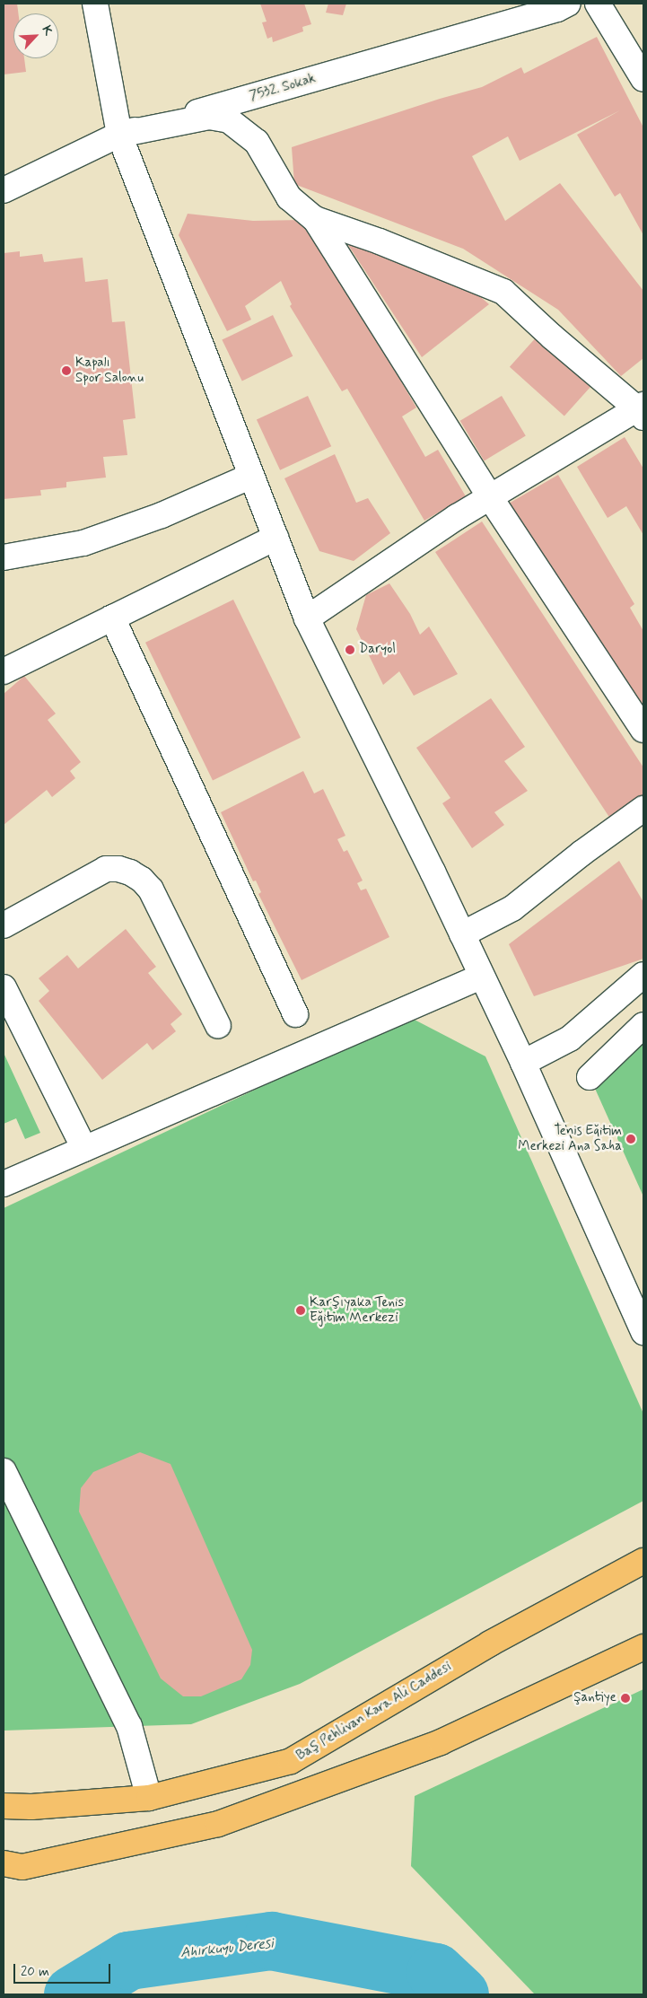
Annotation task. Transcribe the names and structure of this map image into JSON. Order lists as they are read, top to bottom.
{
  "streets": {
    "main road": ["Baş Pehlivan Kara Ali Caddesi"],
    "street": ["7532. Sokak"]
  },
  "water": ["Ahırkuyu Deresi"],
  "places": [
    "Kapalı Spor Salonu",
    "Daryol",
    "Tenis Eğitim Merkezi Ana Saha",
    "Karşıyaka Tenis Eğitim Merkezi",
    "Şantiye"
  ],
  "scale_bar": "20 m",
  "north": "top right"
}
